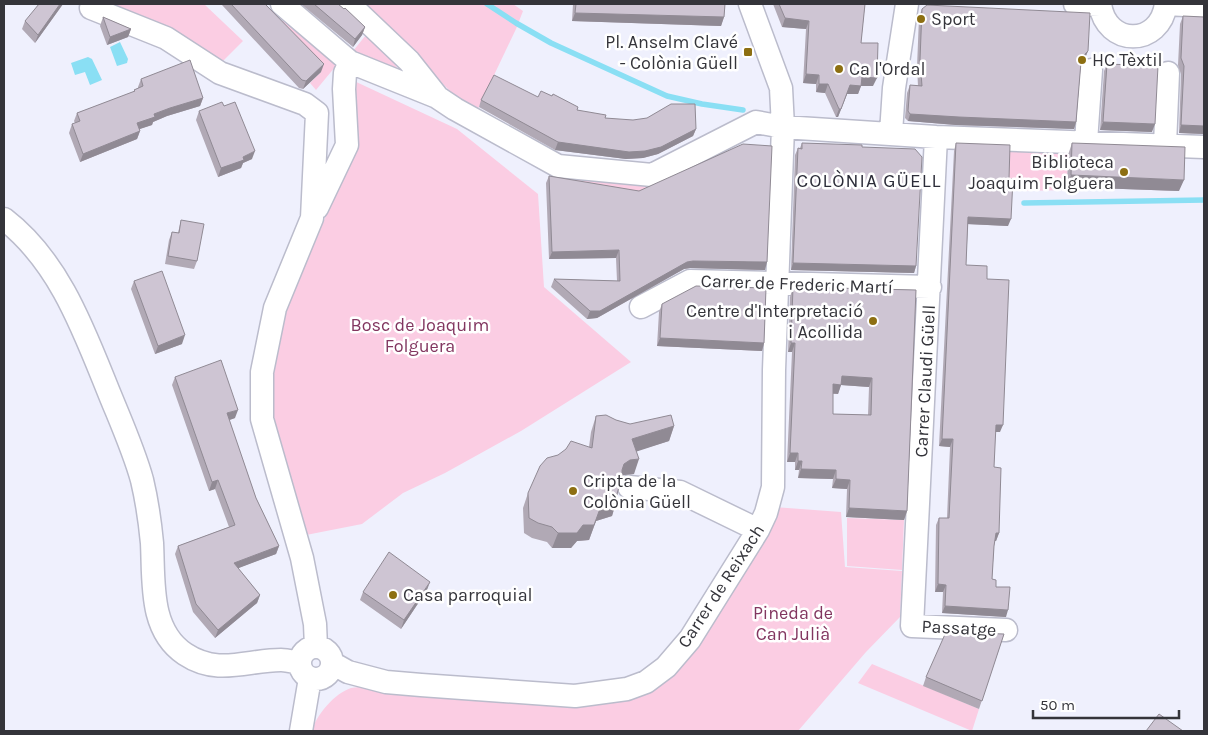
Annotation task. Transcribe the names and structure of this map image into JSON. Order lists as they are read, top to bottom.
{
  "streets": {
    "street": [
      "Carrer de Frederic Martí",
      "Carrer Claudi Güell",
      "Carrer de Reixach",
      "Passatge"
    ]
  },
  "crossings": [
    ["Carrer de Frederic Martí", "Carrer Claudi Güell"],
    ["Carrer de Frederic Martí", "Carrer de Reixach"],
    ["Carrer Claudi Güell", "Passatge"]
  ],
  "districts": ["COLÒNIA GÜELL"],
  "parks": ["Bosc de Joaquim Folguera", "Pineda de Can Julià"],
  "places": {
    "other": [
      "Sport",
      "HC Tèxtil",
      "Ca l'Ordal",
      "Biblioteca Joaquim Folguera",
      "Centre d'Interpretació i Acollida",
      "Cripta de la Colònia Güell",
      "Casa parroquial"
    ],
    "transit": ["Pl. Anselm Clavé - Colònia Güell"]
  },
  "scale_bar": "50 m"
}
